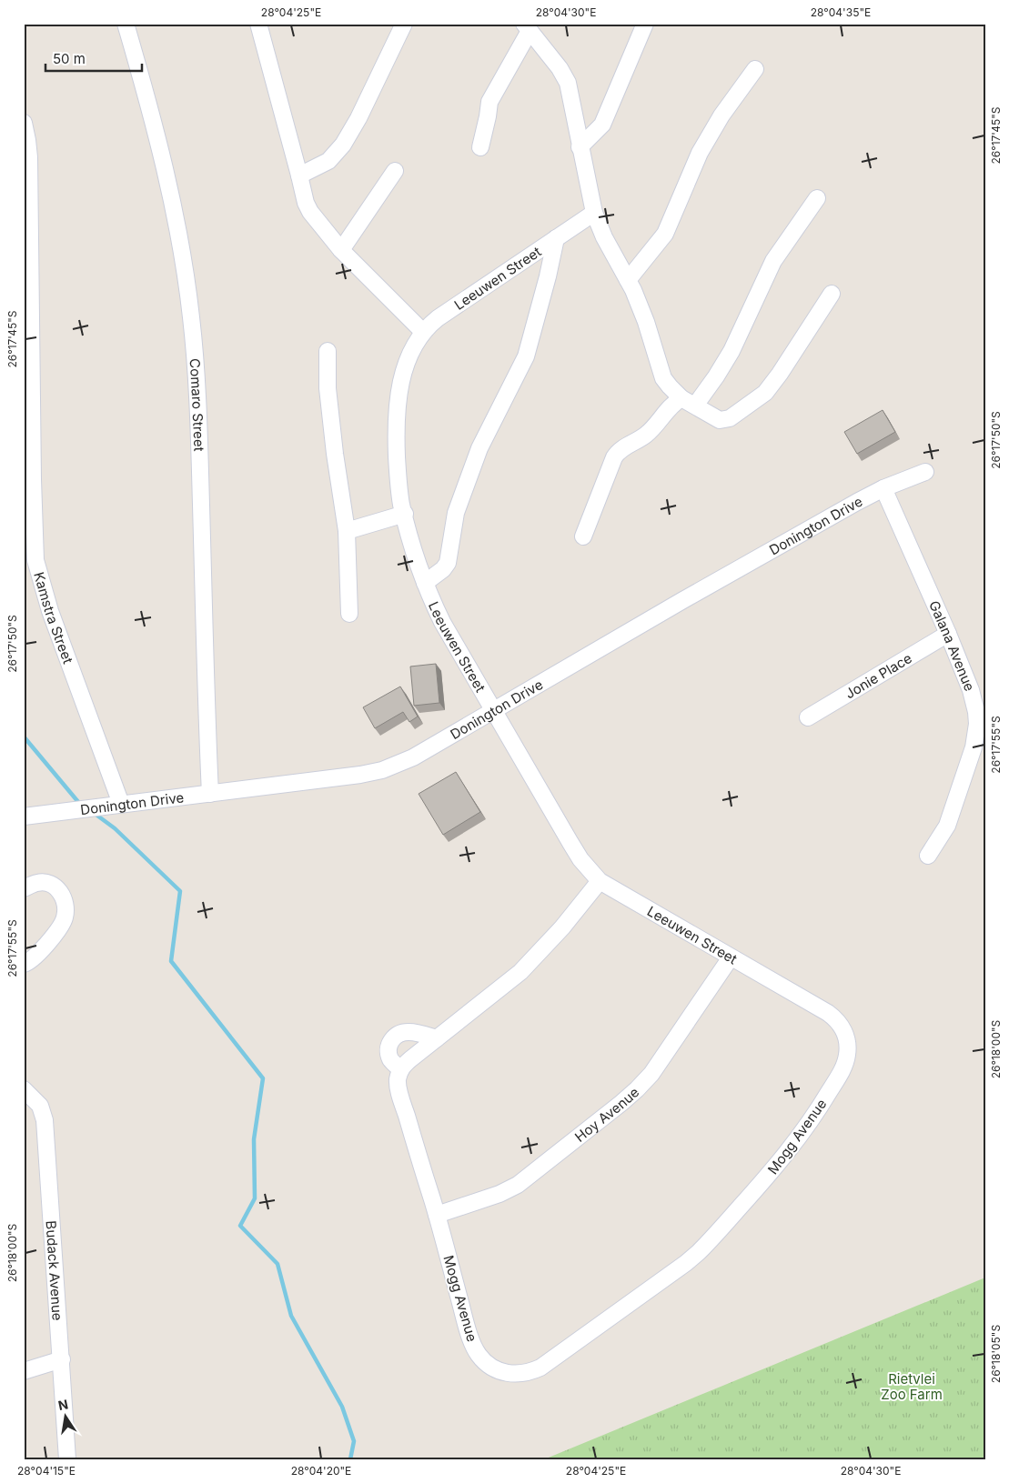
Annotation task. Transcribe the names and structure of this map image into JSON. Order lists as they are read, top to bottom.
{
  "streets": {
    "street": [
      "Leeuwen Street",
      "Comaro Street",
      "Donington Drive",
      "Kamstra Street",
      "Galana Avenue",
      "Jonie Place",
      "Hoy Avenue",
      "Mogg Avenue",
      "Budack Avenue"
    ]
  },
  "crossings": [
    ["Leeuwen Street", "Donington Drive"],
    ["Leeuwen Street", "Hoy Avenue"],
    ["Leeuwen Street", "Mogg Avenue"],
    ["Comaro Street", "Donington Drive"],
    ["Donington Drive", "Kamstra Street"],
    ["Donington Drive", "Galana Avenue"],
    ["Galana Avenue", "Jonie Place"],
    ["Hoy Avenue", "Mogg Avenue"]
  ],
  "parks": ["Rietvlei Zoo Farm"],
  "scale_bar": "50 m",
  "north": "top",
  "coordinates": [
    "28°04'25\"E",
    "28°04'30\"E",
    "28°04'35\"E",
    "26°17'45\"S",
    "26°17'50\"S",
    "26°17'55\"S",
    "26°18'00\"S",
    "26°18'05\"S",
    "28°04'15\"E",
    "28°04'20\"E"
  ]
}
